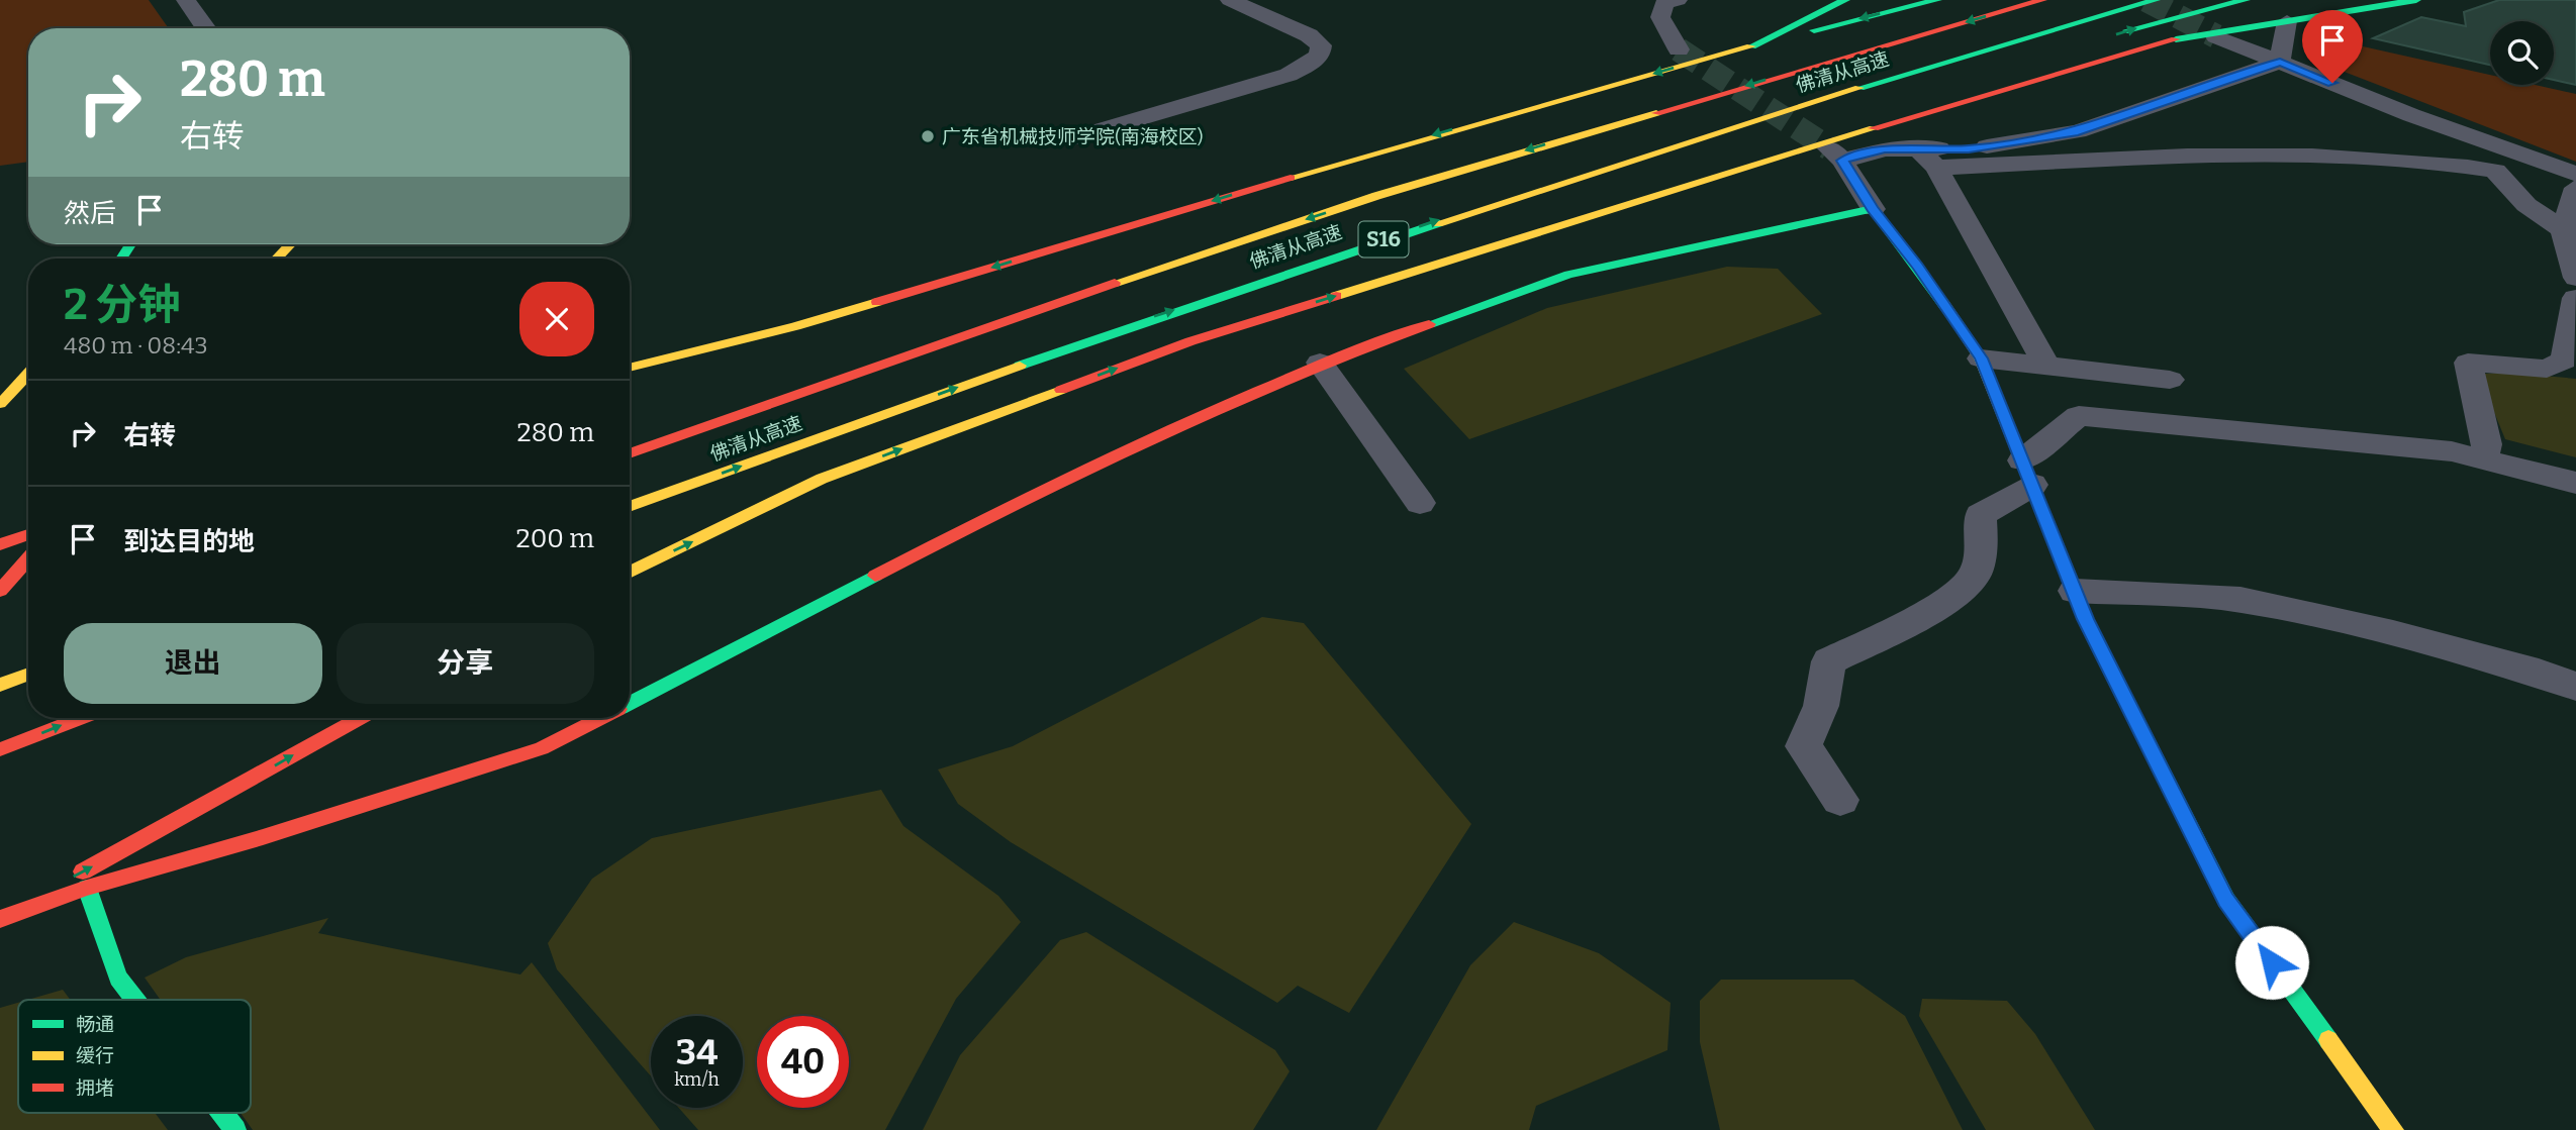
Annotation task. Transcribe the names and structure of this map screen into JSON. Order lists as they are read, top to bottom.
{
  "streets": {
    "main road": ["佛清从高速", "S16"]
  },
  "places": ["广东省机械技师学院(南海校区)"],
  "legend": ["畅通", "缓行", "拥堵"],
  "page": {
    "turn": ["280 m", "右转"],
    "then": "然后",
    "heading": ["2 分钟", "480 m · 08:43"],
    "list": [
      {
        "name": "右转",
        "value": "280 m"
      },
      {
        "name": "到达目的地",
        "value": "200 m"
      }
    ],
    "buttons": ["退出", "分享"],
    "speed": "34 km/h",
    "limit": "40"
  }
}
